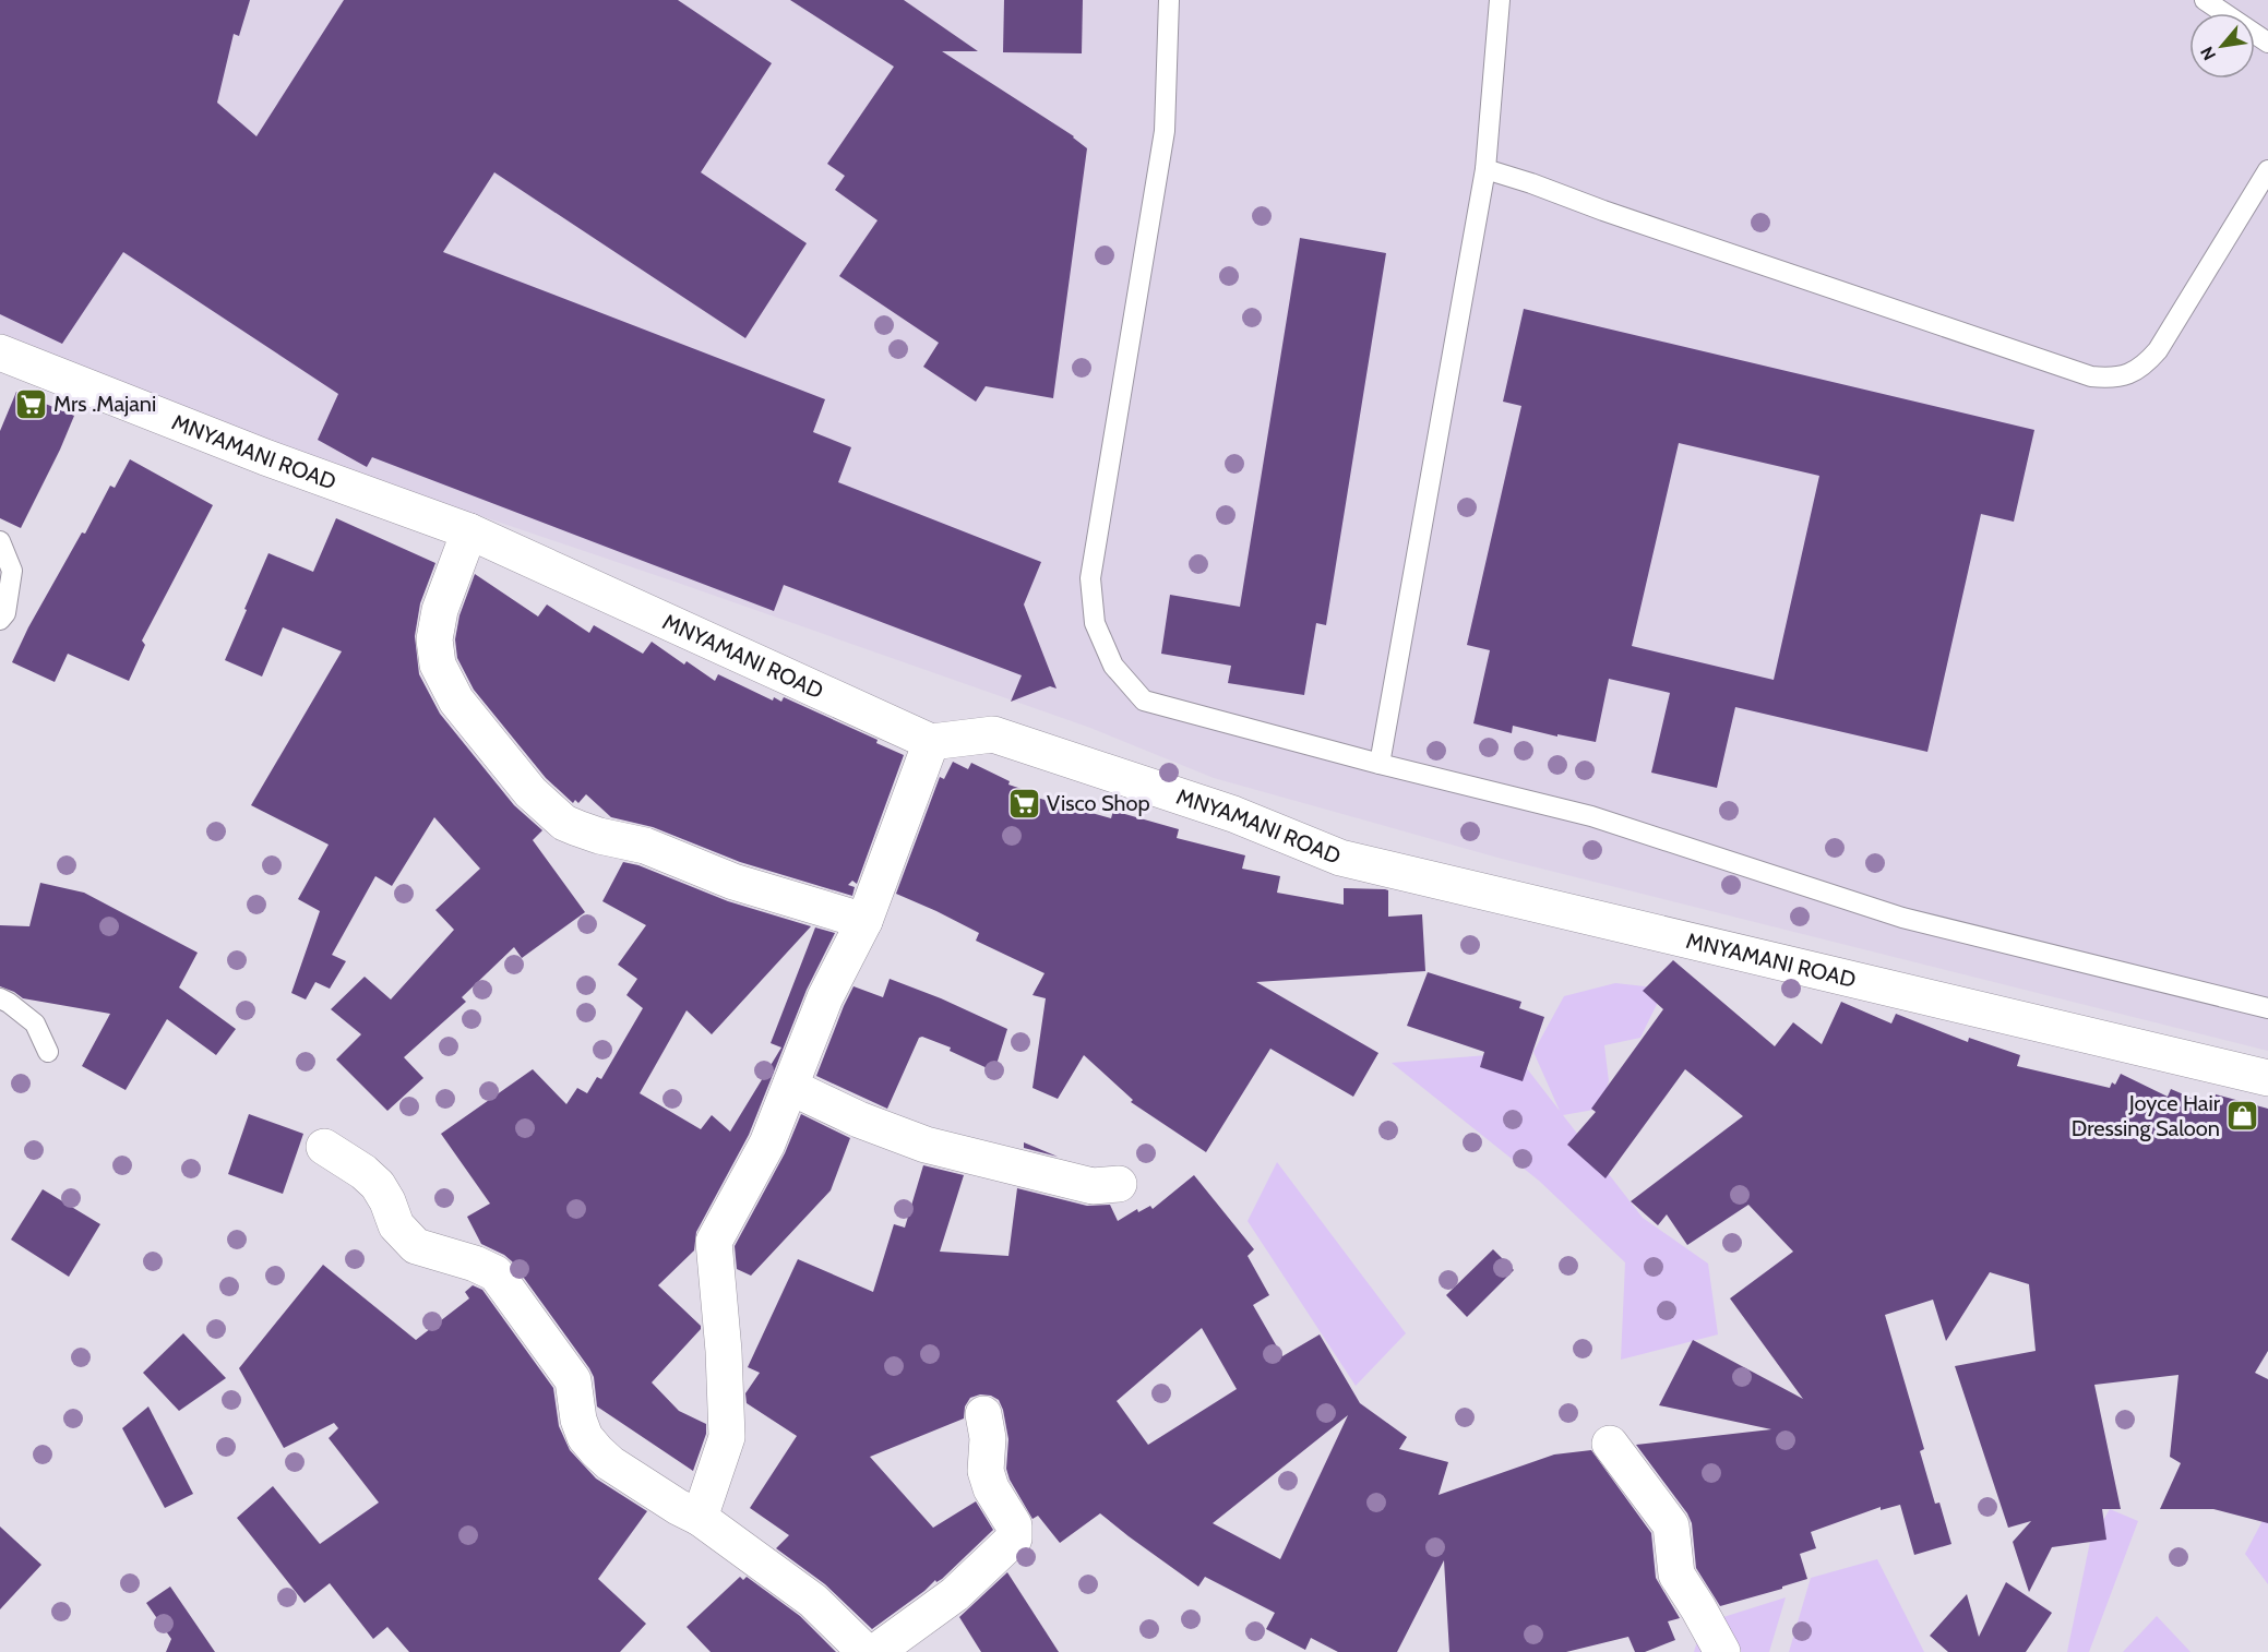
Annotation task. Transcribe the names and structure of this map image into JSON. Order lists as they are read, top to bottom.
{
  "streets": {
    "street": ["MNYAMANI ROAD"]
  },
  "places": {
    "supermarket": ["Mrs .Majani", "Visco Shop"],
    "shop": ["Joyce Hair Dressing Saloon"]
  },
  "north": "bottom left"
}
